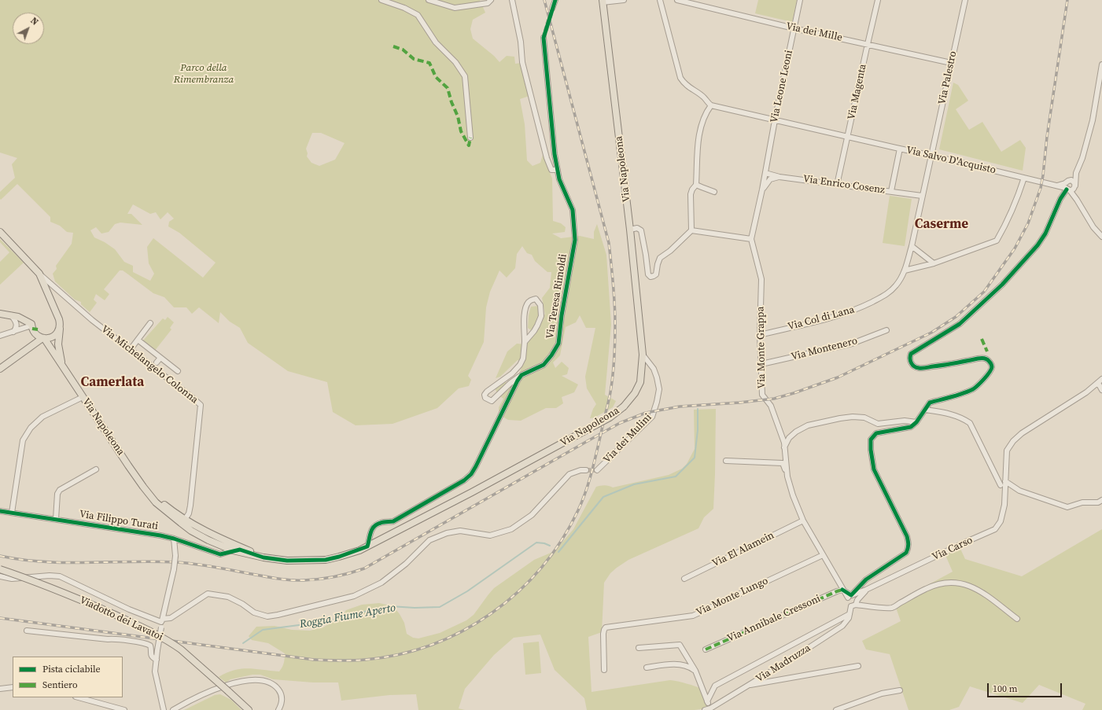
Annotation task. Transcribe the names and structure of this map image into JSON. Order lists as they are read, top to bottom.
{
  "streets": {
    "main road": ["Via Napoleona", "Viadotto dei Lavatoi"],
    "street": [
      "Via dei Mille",
      "Via Palestro",
      "Via Leone Leoni",
      "Via Magenta",
      "Via Salvo D'Acquisto",
      "Via Enrico Cosenz",
      "Via Teresa Rimoldi",
      "Via Col di Lana",
      "Via Monte Grappa",
      "Via Montenero",
      "Via Michelangelo Colonna",
      "Via dei Mulini",
      "Via Filippo Turati",
      "Via Carso",
      "Via El Alamein",
      "Via Monte Lungo",
      "Via Annibale Cressoni",
      "Via Madruzza"
    ]
  },
  "crossings": [
    ["Via dei Mille", "Via Palestro"],
    ["Via dei Mille", "Via Leone Leoni"],
    ["Via dei Mille", "Via Magenta"],
    ["Via Palestro", "Via Salvo D'Acquisto"],
    ["Via Palestro", "Via Enrico Cosenz"],
    ["Via Palestro", "Via Col di Lana"],
    ["Via Leone Leoni", "Via Salvo D'Acquisto"],
    ["Via Leone Leoni", "Via Enrico Cosenz"],
    ["Via Leone Leoni", "Via Monte Grappa"],
    ["Via Magenta", "Via Salvo D'Acquisto"],
    ["Via Magenta", "Via Enrico Cosenz"],
    ["Via Napoleona", "Via Michelangelo Colonna"],
    ["Via Napoleona", "Via dei Mulini"],
    ["Via Napoleona", "Via Filippo Turati"],
    ["Via Enrico Cosenz", "Via Col di Lana"],
    ["Via Col di Lana", "Via Monte Grappa"],
    ["Via Monte Grappa", "Via Montenero"],
    ["Via Monte Grappa", "Via El Alamein"],
    ["Via Monte Grappa", "Via Monte Lungo"],
    ["Via Monte Grappa", "Via Annibale Cressoni"],
    ["Via Carso", "Via Madruzza"]
  ],
  "districts": ["Caserme", "Camerlata"],
  "water": ["Roggia Fiume Aperto"],
  "parks": ["Parco della Rimembranza"],
  "legend": ["Pista ciclabile", "Sentiero"],
  "scale_bar": "100 m",
  "north": "top right"
}
